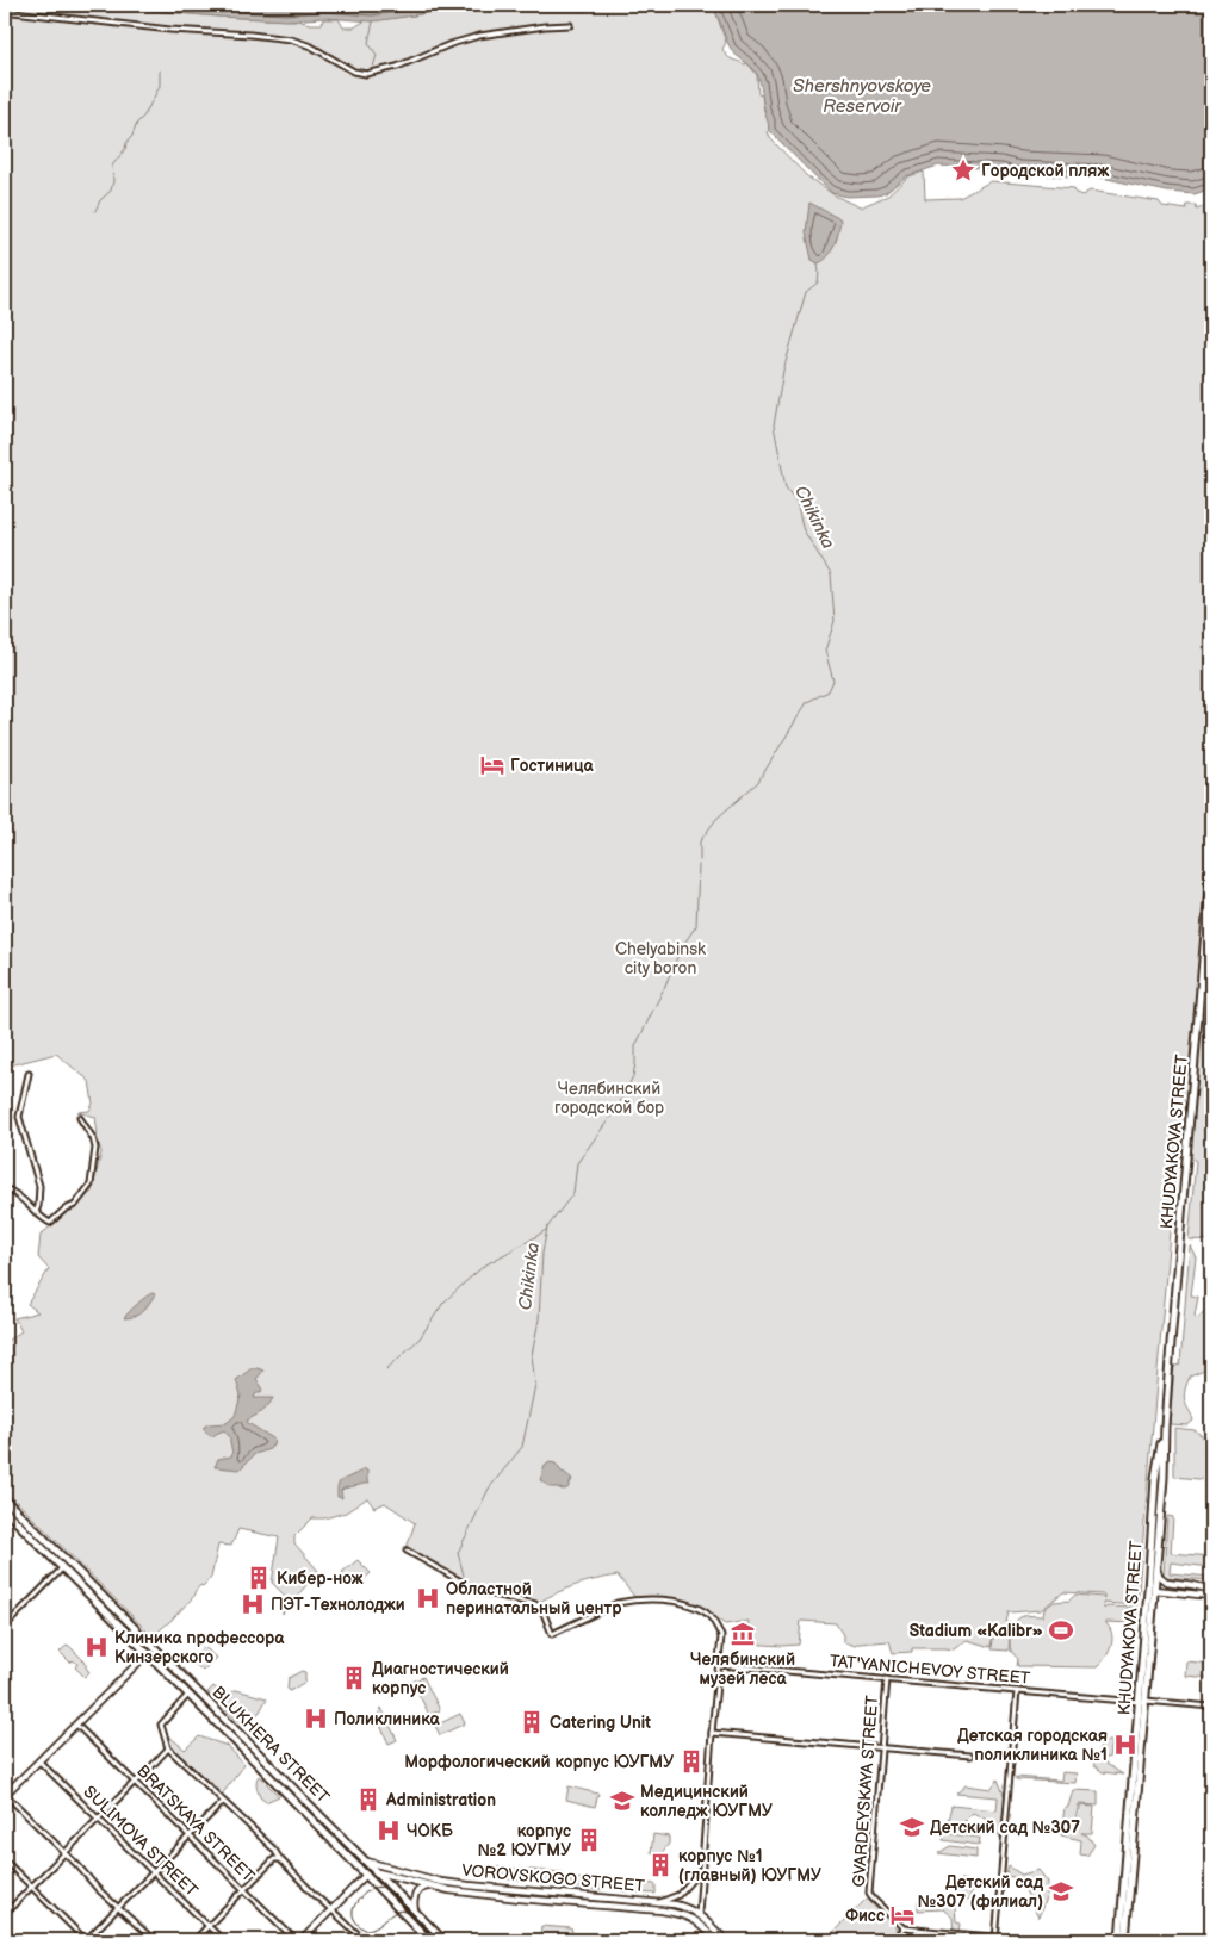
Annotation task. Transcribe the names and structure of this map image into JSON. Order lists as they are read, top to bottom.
{
  "streets": {
    "main road": ["KHUDYAKOVA STREET", "BLUKHERA STREET", "VOROVSKOGO STREET"],
    "street": [
      "TAT'YANICHEVOY STREET",
      "GVARDEYSKAYA STREET",
      "BRATSKAYA STREET",
      "SULIMOVA STREET"
    ]
  },
  "crossings": [
    ["KHUDYAKOVA STREET", "TAT'YANICHEVOY STREET"],
    ["TAT'YANICHEVOY STREET", "GVARDEYSKAYA STREET"],
    ["BLUKHERA STREET", "VOROVSKOGO STREET"]
  ],
  "water": ["Shershnyovskoye Reservoir", "Chikinka"],
  "parks": ["Chelyabinsk city boron", "Челябинский городской бор"],
  "places": {
    "place": ["Городской пляж"],
    "hotel": ["Гостиница", "Фисс"],
    "building": [
      "Кибер-нож",
      "Диагностический корпус",
      "Catering Unit",
      "Морфологический корпус ЮУГМУ",
      "Administration",
      "корпус №2 ЮУГМУ",
      "корпус №1 (главный) ЮУГМУ"
    ],
    "hospital": [
      "Областной перинатальный центр",
      "ПЭТ-Технолоджи",
      "Клиника профессора Кинзерского",
      "Поликлиника",
      "Детская городская поликлиника №1",
      "ЧОКБ"
    ],
    "sports": ["Stadium «Kalibr»"],
    "museum": ["Челябинский музей леса"],
    "school or university": ["Медицинский колледж ЮУГМУ", "Детский сад №307", "Детский сад №307 (филиал)"]
  }
}
